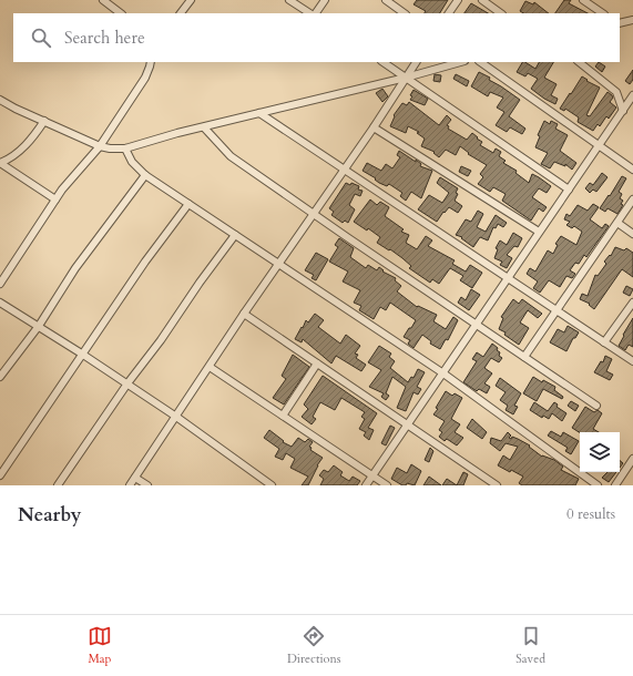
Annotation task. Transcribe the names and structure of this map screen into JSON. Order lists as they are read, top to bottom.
{
  "page": {
    "search": "Search here",
    "heading": ["Nearby", "0 results"],
    "nav": ["Map", "Directions", "Saved"]
  }
}
